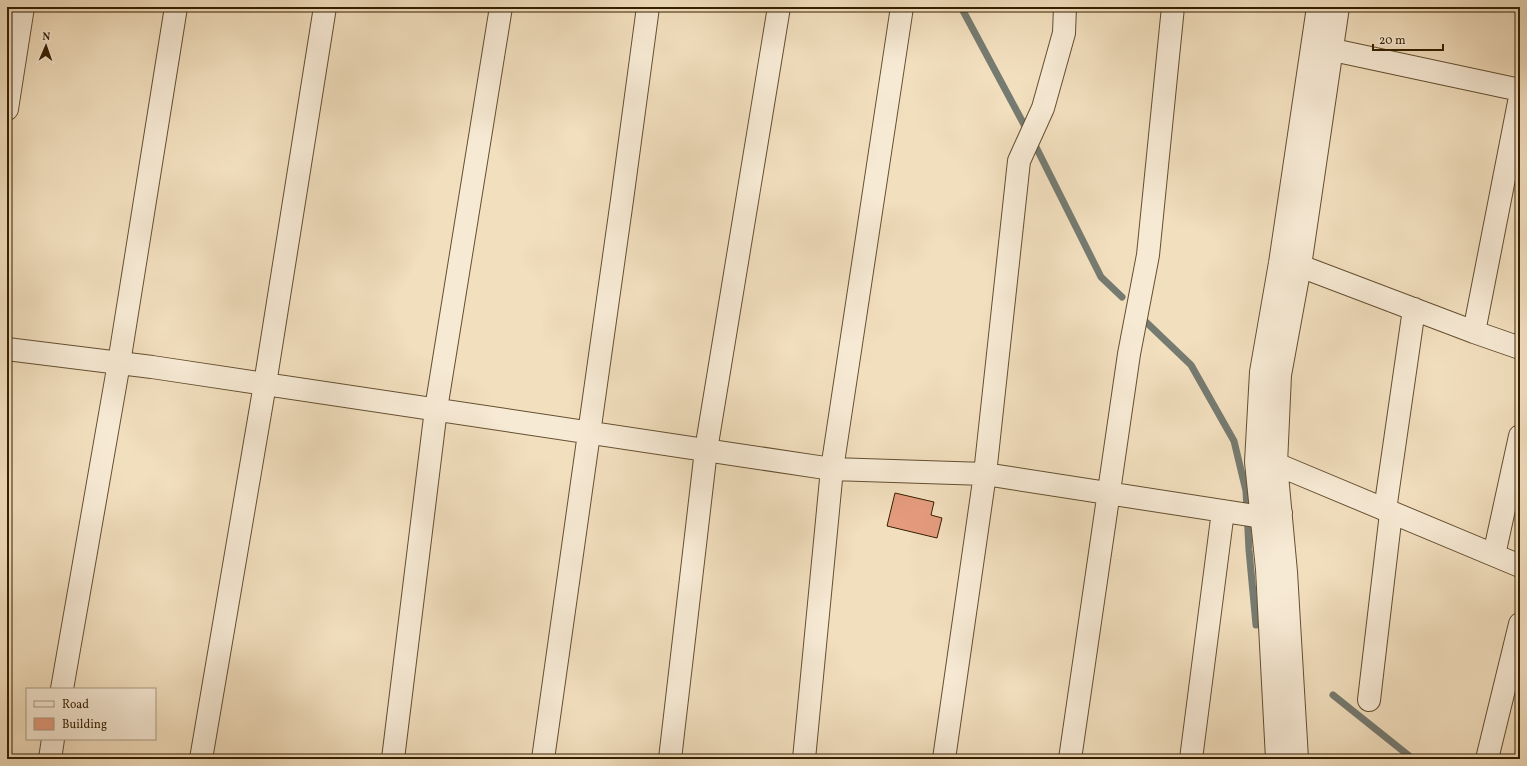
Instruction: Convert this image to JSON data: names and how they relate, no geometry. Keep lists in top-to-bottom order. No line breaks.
{"legend":["Road","Building"],"scale_bar":"20 m","north":"top"}
